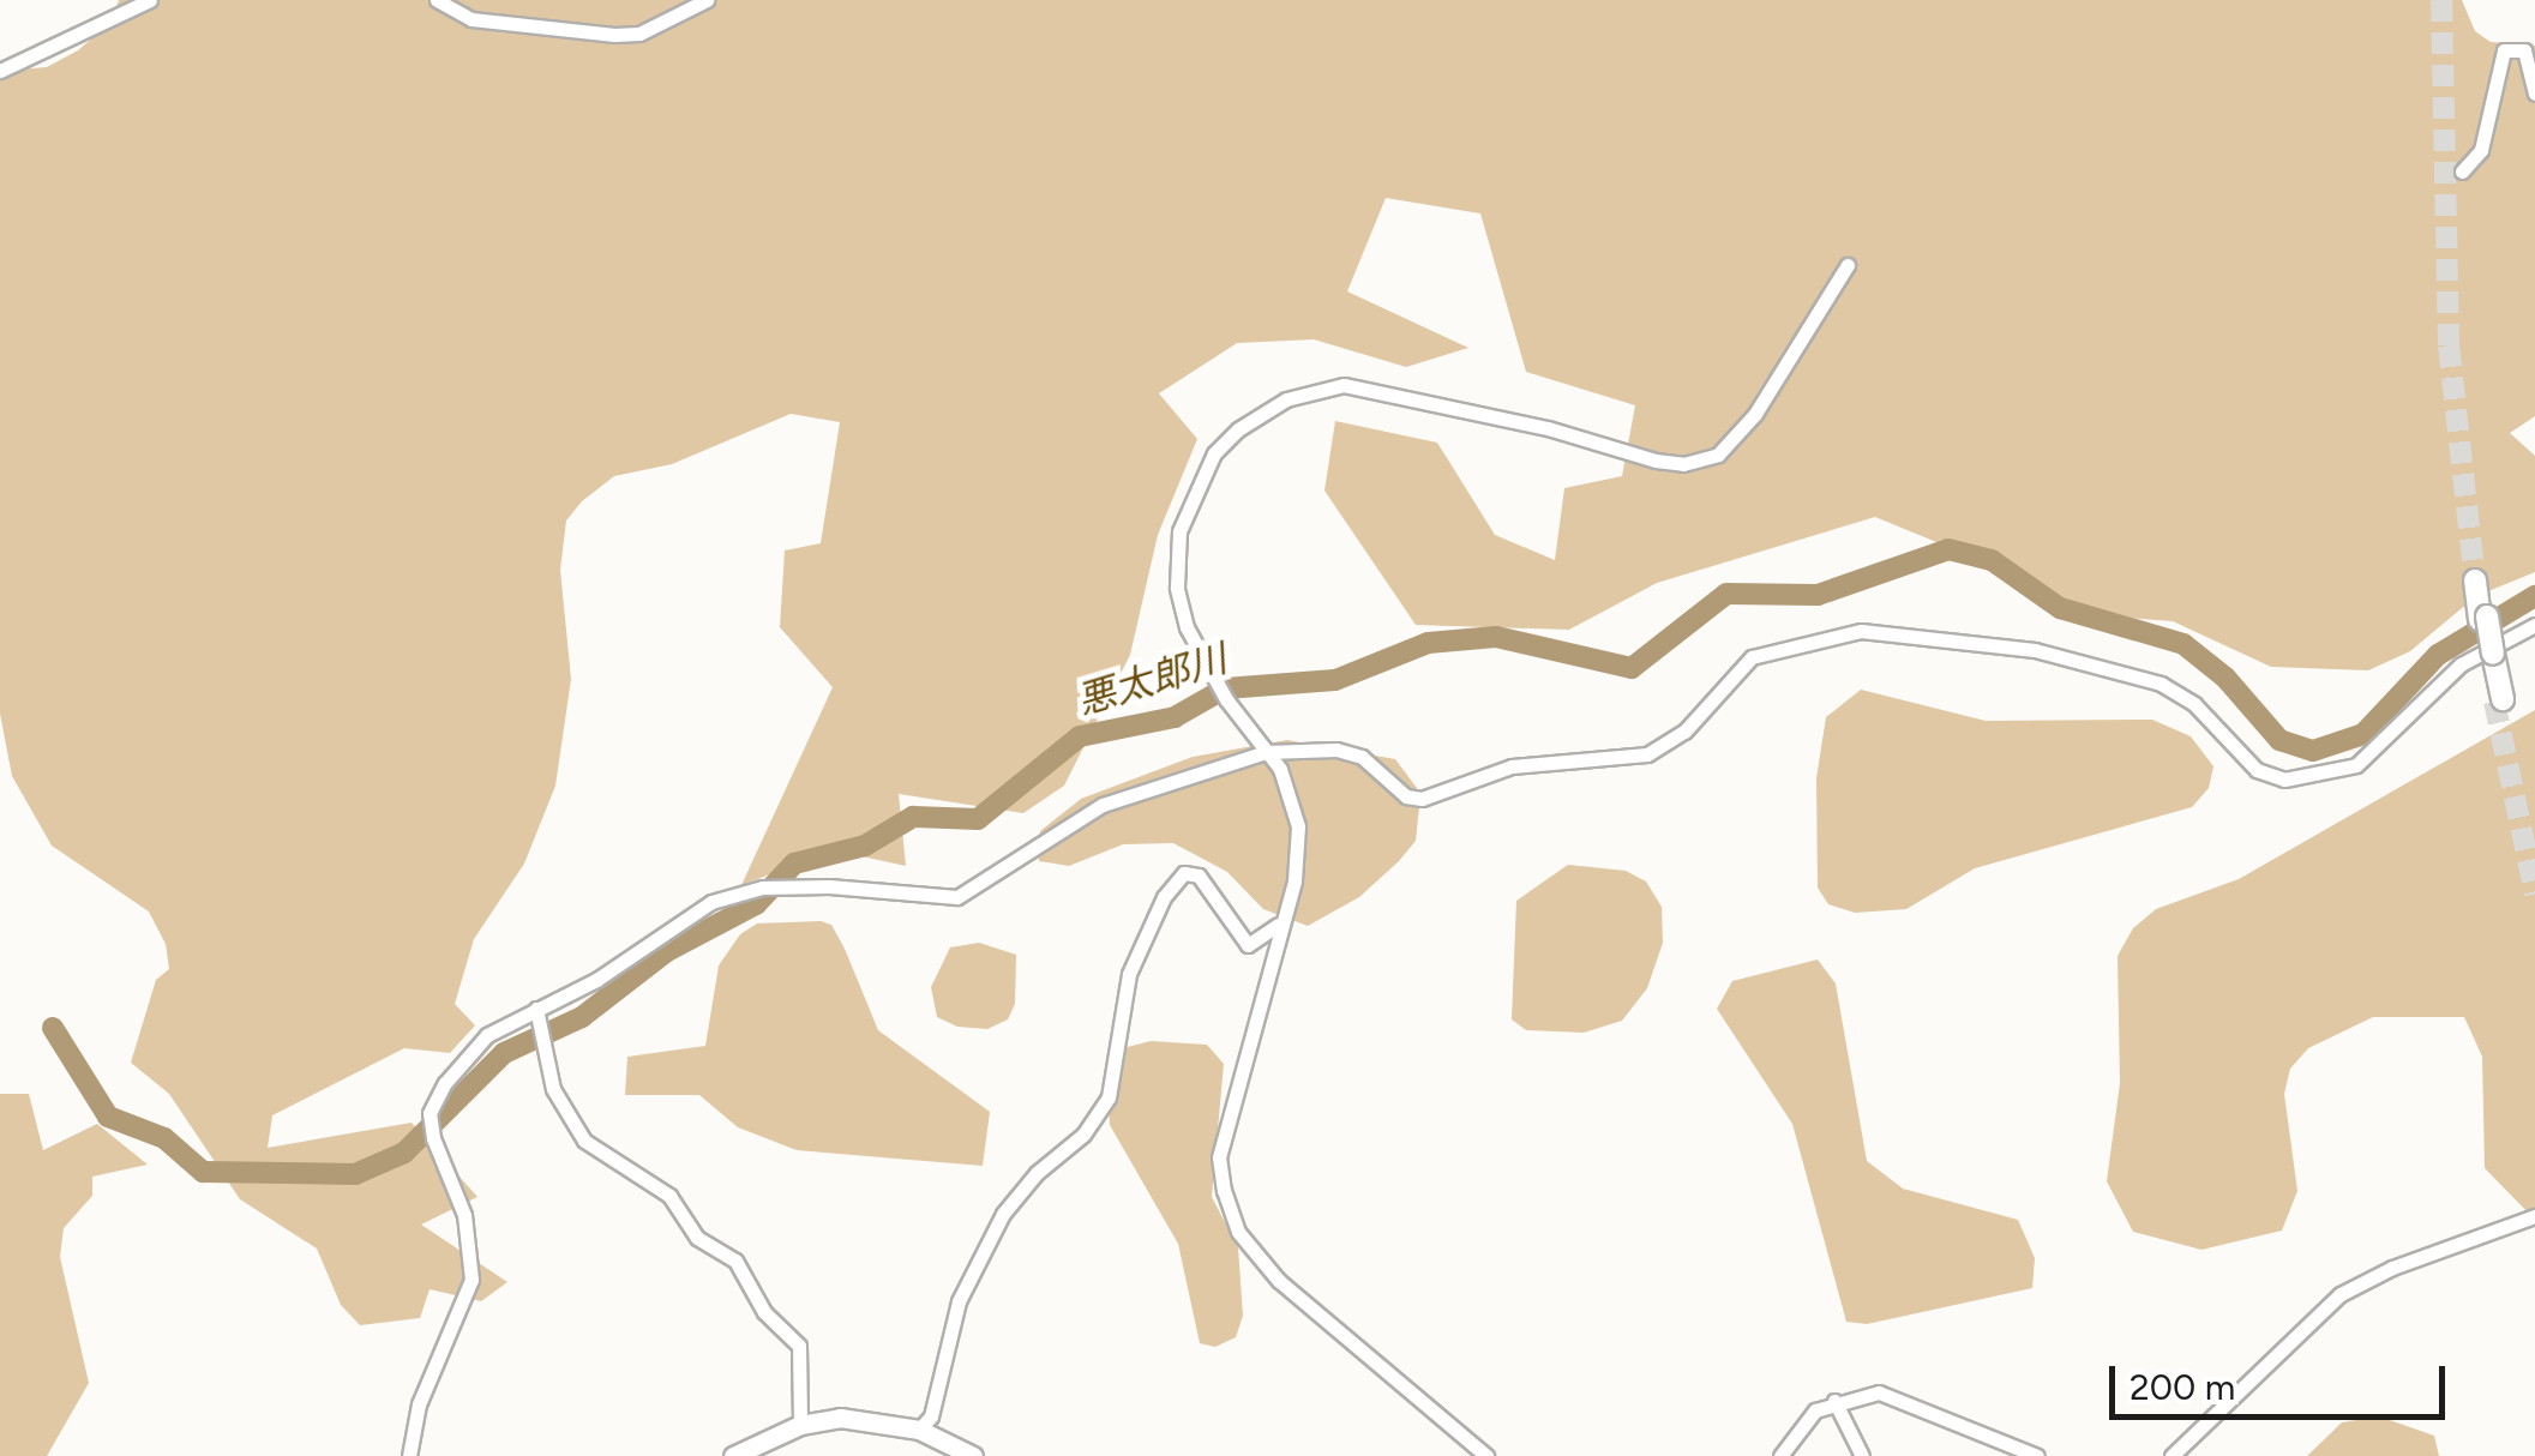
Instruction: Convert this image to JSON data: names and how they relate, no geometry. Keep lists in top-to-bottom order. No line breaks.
{"water":["悪太郎川"],"scale_bar":"200 m"}
